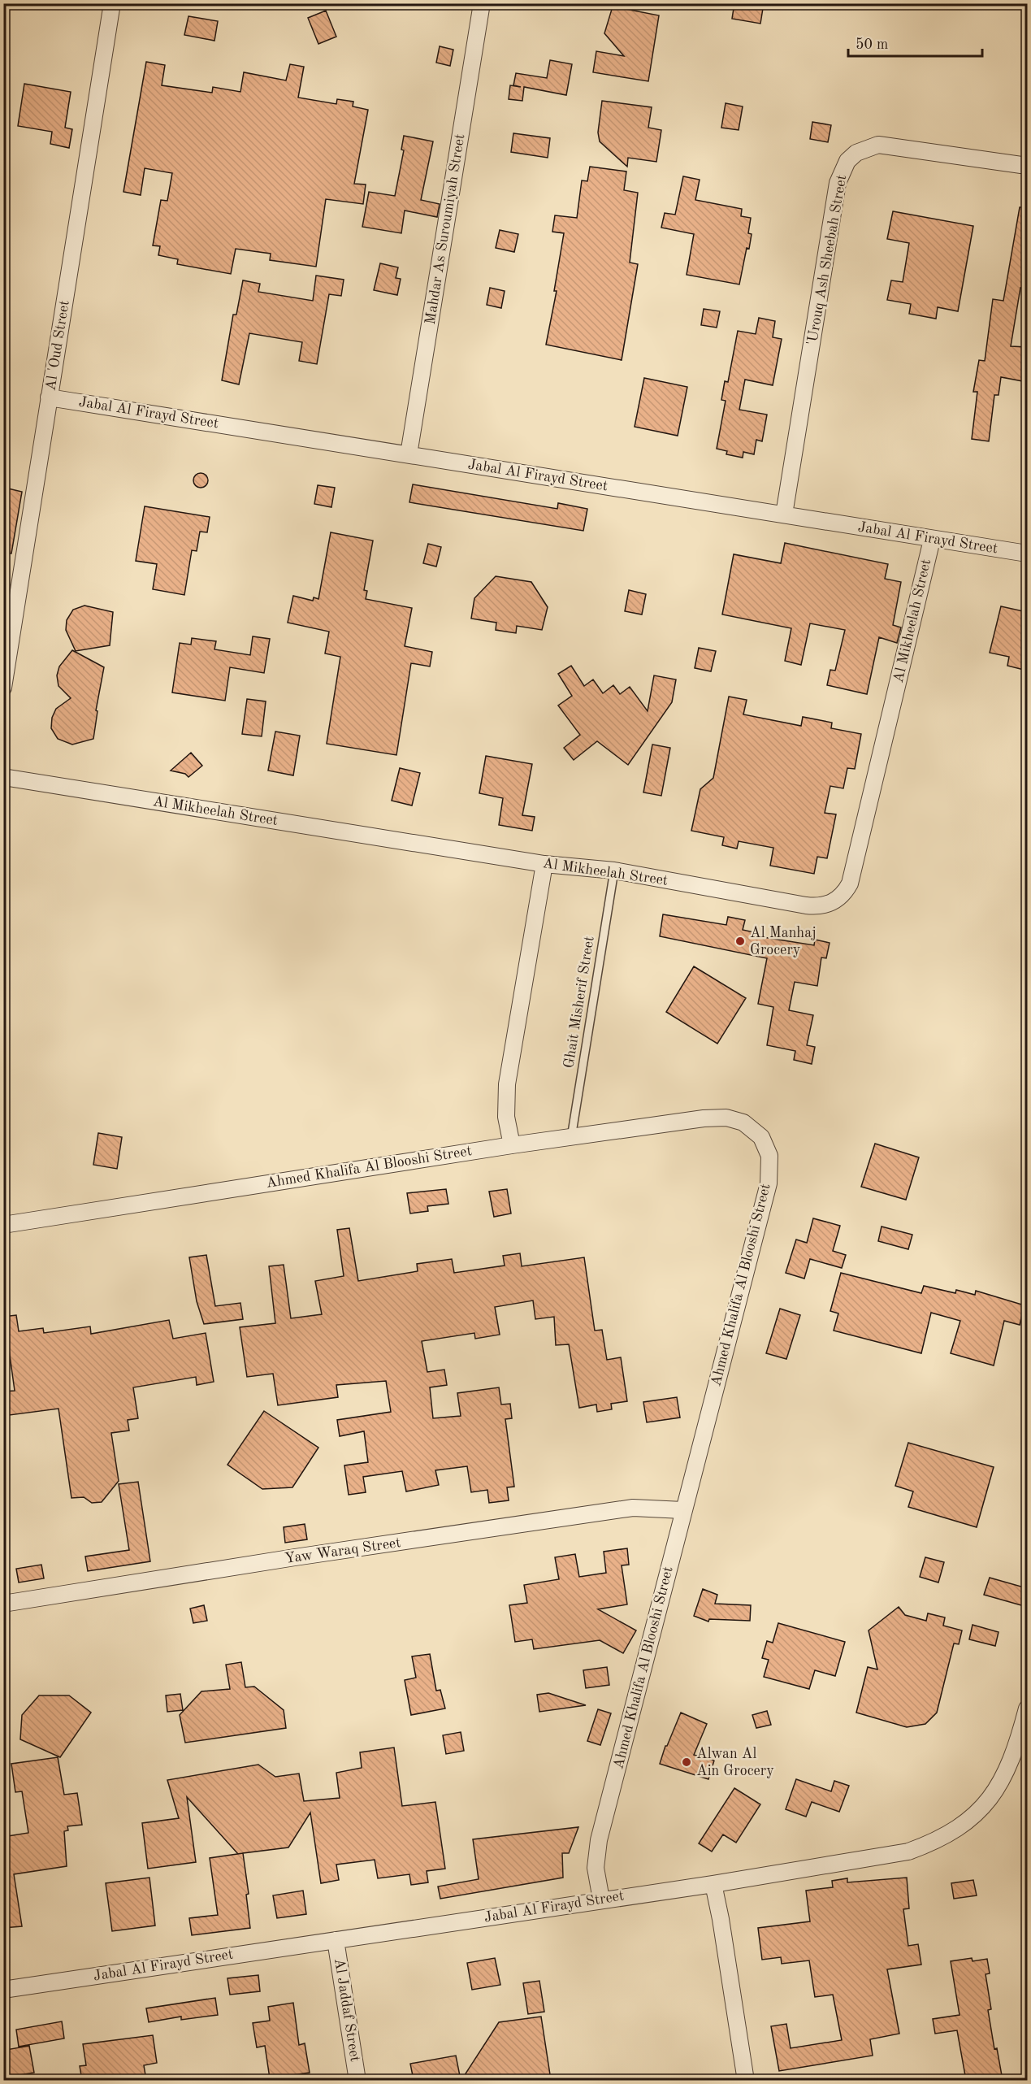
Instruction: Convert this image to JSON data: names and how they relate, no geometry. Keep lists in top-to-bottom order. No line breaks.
{"streets":{"street":["Mahdar As Suroumiyah Street","'Urouq Ash Sheebah Street","Al 'Oud Street","Jabal Al Firayd Street","Al Mikheelah Street","Ahmed Khalifa Al Blooshi Street","Yaw Waraq Street","Al Jaddaf Street"],"lane":["Ghait Misherif Street"]},"crossings":[["Mahdar As Suroumiyah Street","Jabal Al Firayd Street"],["'Urouq Ash Sheebah Street","Jabal Al Firayd Street"],["Al 'Oud Street","Jabal Al Firayd Street"],["Jabal Al Firayd Street","Al Mikheelah Street"],["Jabal Al Firayd Street","Ahmed Khalifa Al Blooshi Street"],["Jabal Al Firayd Street","Al Jaddaf Street"],["Al Mikheelah Street","Ghait Misherif Street"],["Ghait Misherif Street","Ahmed Khalifa Al Blooshi Street"],["Ahmed Khalifa Al Blooshi Street","Yaw Waraq Street"]],"places":["Al Manhaj Grocery","Alwan Al Ain Grocery"],"scale_bar":"50 m"}
